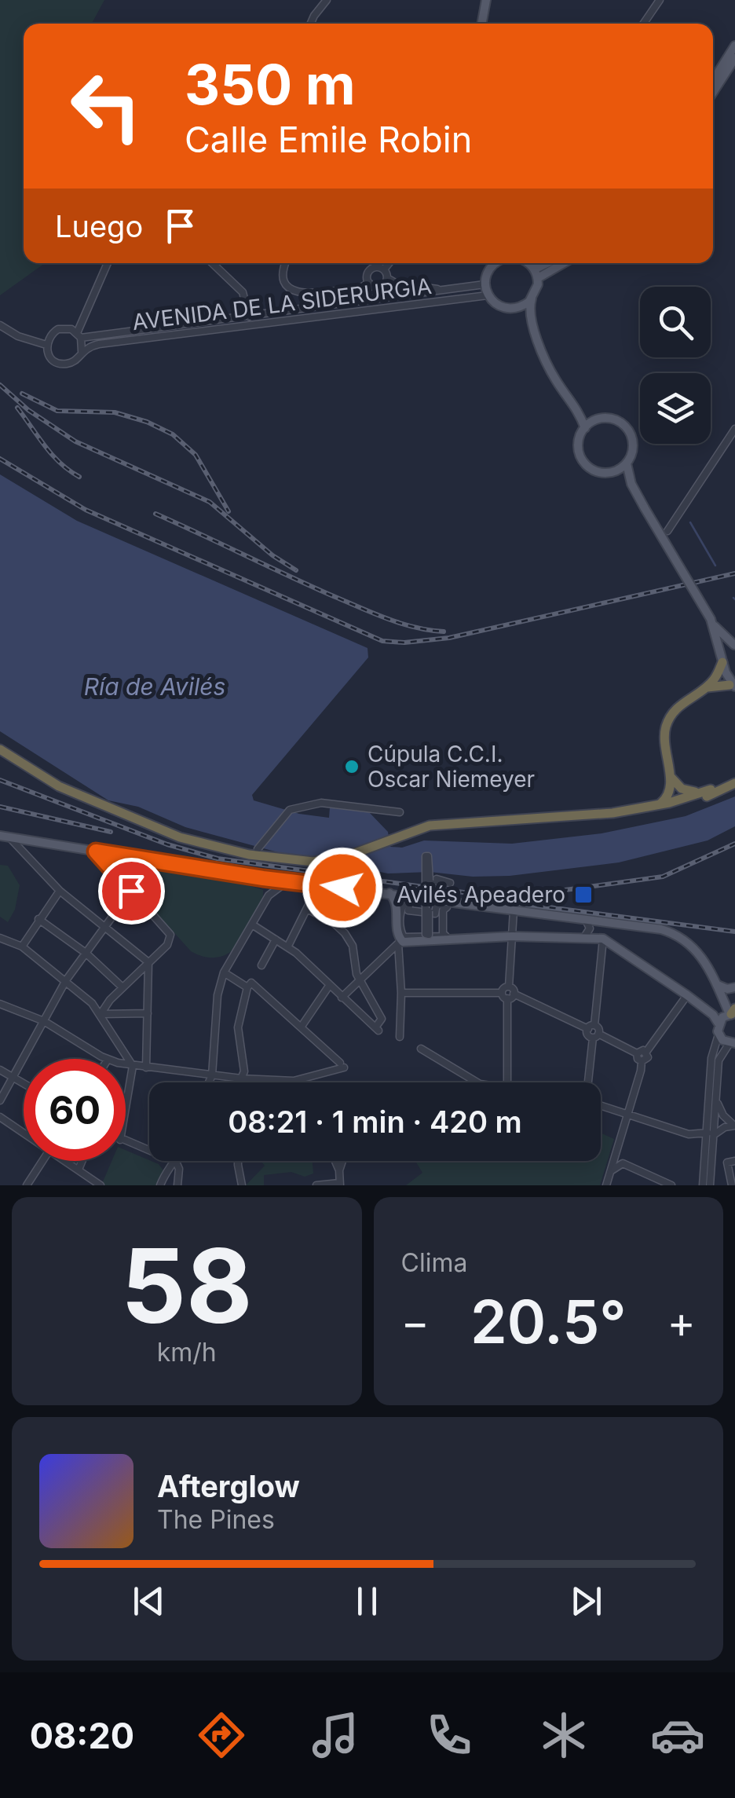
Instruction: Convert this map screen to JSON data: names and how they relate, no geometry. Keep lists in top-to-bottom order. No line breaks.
{"streets":{"street":["AVENIDA DE LA SIDERURGIA"]},"water":["Ría de Avilés"],"places":{"other":["Cúpula C.C.I. Oscar Niemeyer"],"transit":["Avilés Apeadero"]},"page":{"turn":["350 m","Calle Emile Robin"],"then":"Luego","limit":"60","trip":"08:21 · 1 min · 420 m","tile":[["58","km/h"],"Clima"],"heat":["−","20.5°","+"],"song":["Afterglow","The Pines"],"tabs":"08:20"}}
